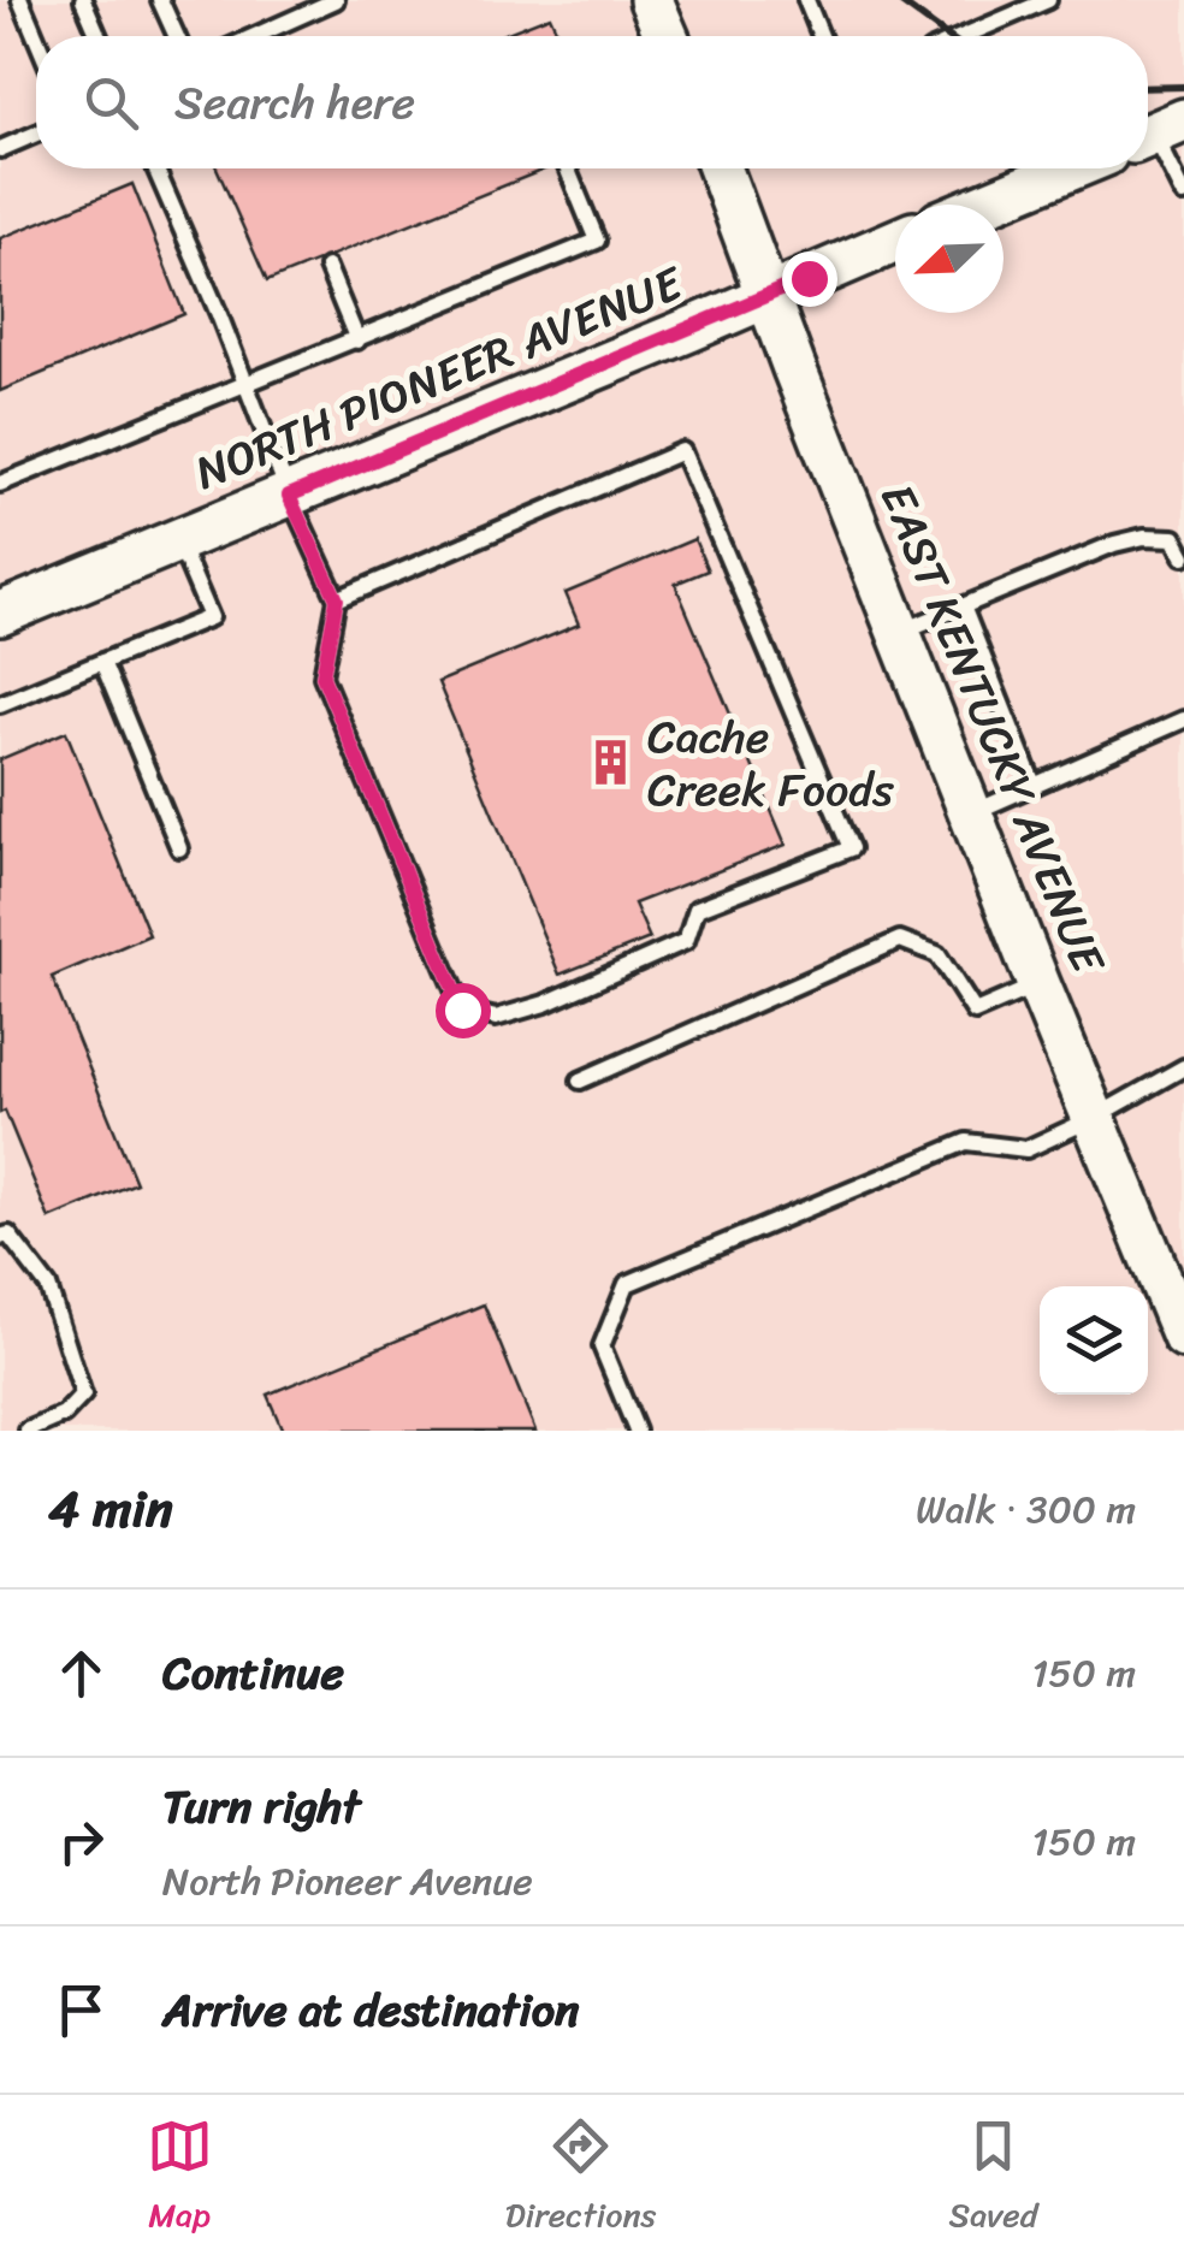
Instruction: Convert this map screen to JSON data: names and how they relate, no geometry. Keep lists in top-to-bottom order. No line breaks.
{"streets":{"street":["NORTH PIONEER AVENUE","EAST KENTUCKY AVENUE"]},"crossings":[["NORTH PIONEER AVENUE","EAST KENTUCKY AVENUE"]],"places":{"building":["Cache Creek Foods"]},"north":"bottom left","page":{"search":"Search here","heading":["4 min","Walk · 300 m"],"list":[["Continue","150 m"],["Turn right","North Pioneer Avenue","150 m"],"Arrive at destination"],"nav":["Map","Directions","Saved"]}}
